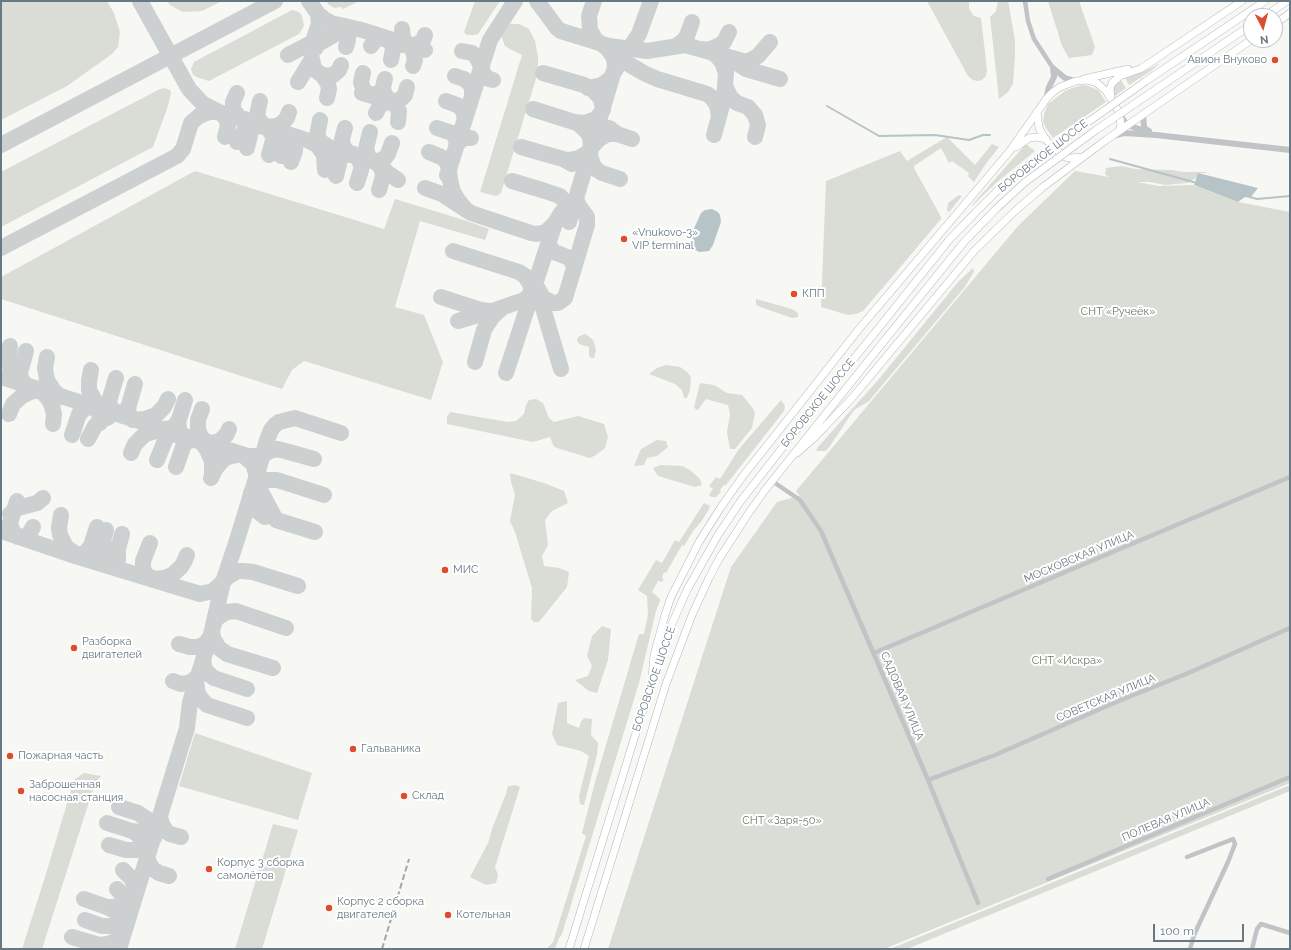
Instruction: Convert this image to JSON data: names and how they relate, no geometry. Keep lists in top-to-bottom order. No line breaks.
{"streets":{"main road":["БОРОВСКОЕ ШОССЕ"],"street":["МОСКОВСКАЯ УЛИЦА","САДОВАЯ УЛИЦА","СОВЕТСКАЯ УЛИЦА","ПОЛЕВАЯ УЛИЦА"]},"crossings":[["БОРОВСКОЕ ШОССЕ","САДОВАЯ УЛИЦА"],["МОСКОВСКАЯ УЛИЦА","САДОВАЯ УЛИЦА"],["САДОВАЯ УЛИЦА","СОВЕТСКАЯ УЛИЦА"]],"parks":["СНТ «Ручеёк»","СНТ «Искра»","СНТ «Заря-50»"],"places":["Авион Внуково","«Vnukovo-3» VIP terminal","КПП","МИС","Разборка двигателей","Гальваника","Пожарная часть","Заброшенная насосная станция","Склад","Корпус 3 сборка самолётов","Корпус 2 сборка двигателей","Котельная"],"scale_bar":"100 m","north":"bottom"}
